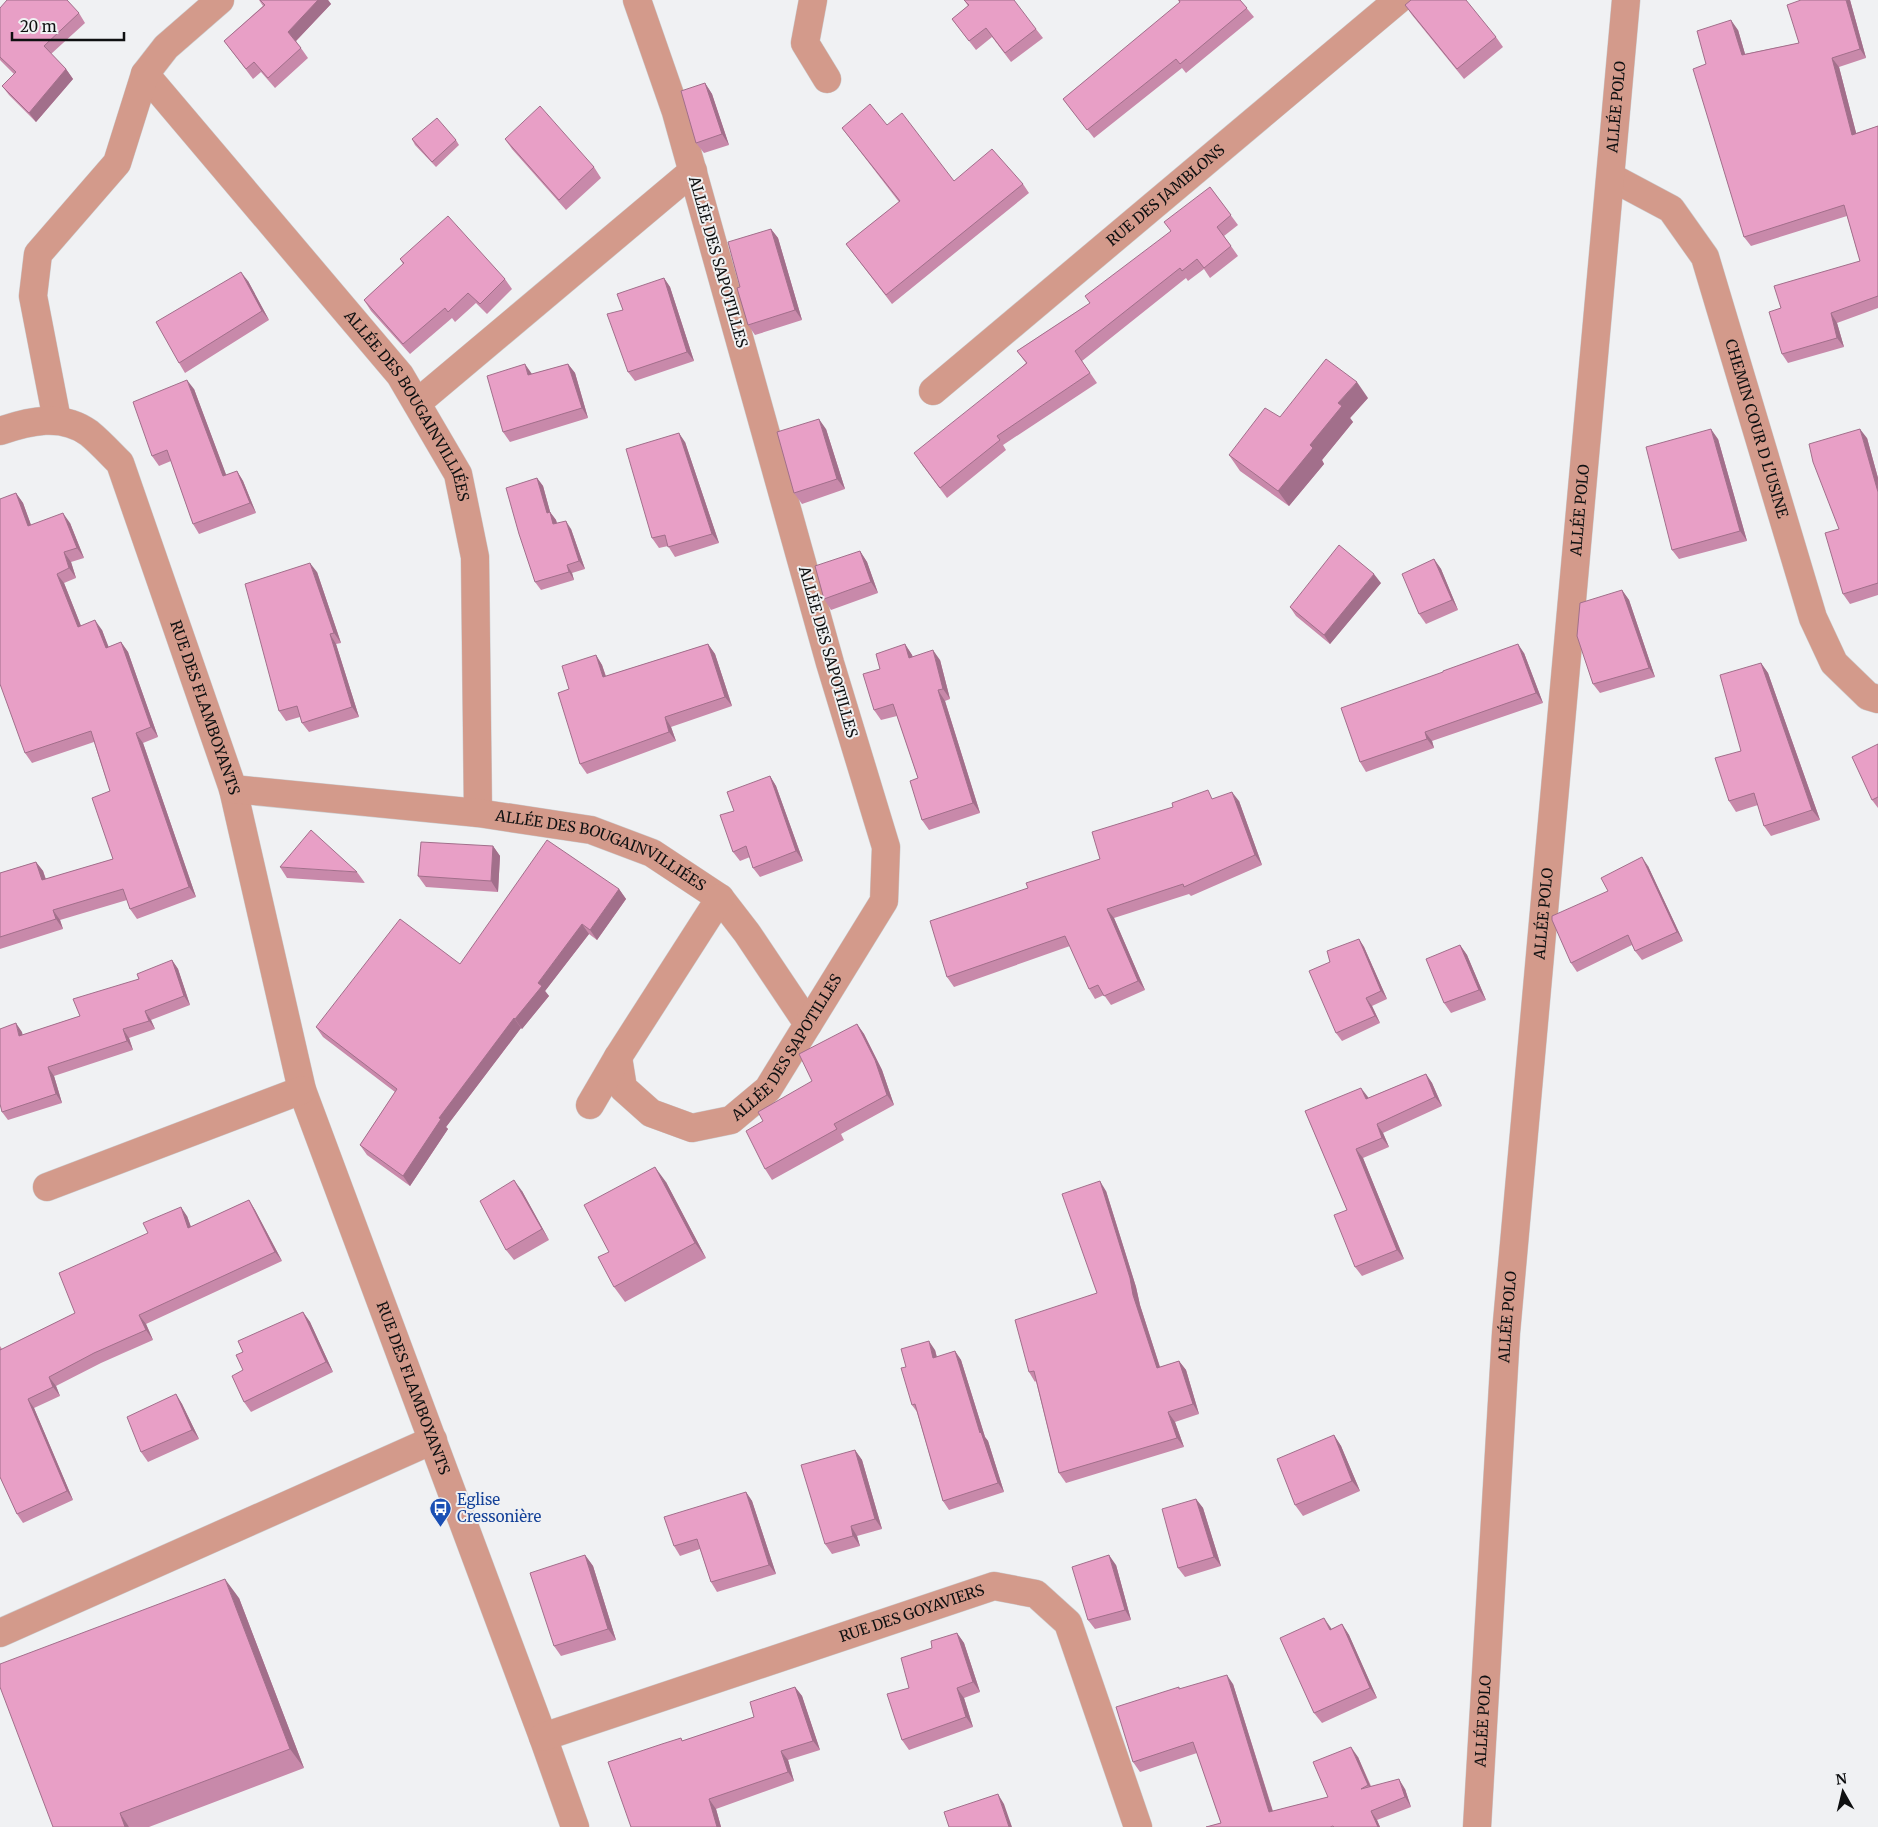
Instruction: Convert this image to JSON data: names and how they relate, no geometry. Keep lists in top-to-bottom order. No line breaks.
{"streets":{"street":["ALLÉE POLO","RUE DES JAMBLONS","ALLÉE DES SAPOTILLES","ALLÉE DES BOUGAINVILLIÉES","CHEMIN COUR D L'USINE","RUE DES FLAMBOYANTS","RUE DES GOYAVIERS"]},"crossings":[["ALLÉE POLO","CHEMIN COUR D L'USINE"],["ALLÉE DES SAPOTILLES","ALLÉE DES BOUGAINVILLIÉES"],["ALLÉE DES BOUGAINVILLIÉES","RUE DES FLAMBOYANTS"],["RUE DES FLAMBOYANTS","RUE DES GOYAVIERS"]],"places":{"bus stop":["Eglise Cressonière"]},"scale_bar":"20 m","north":"top"}
